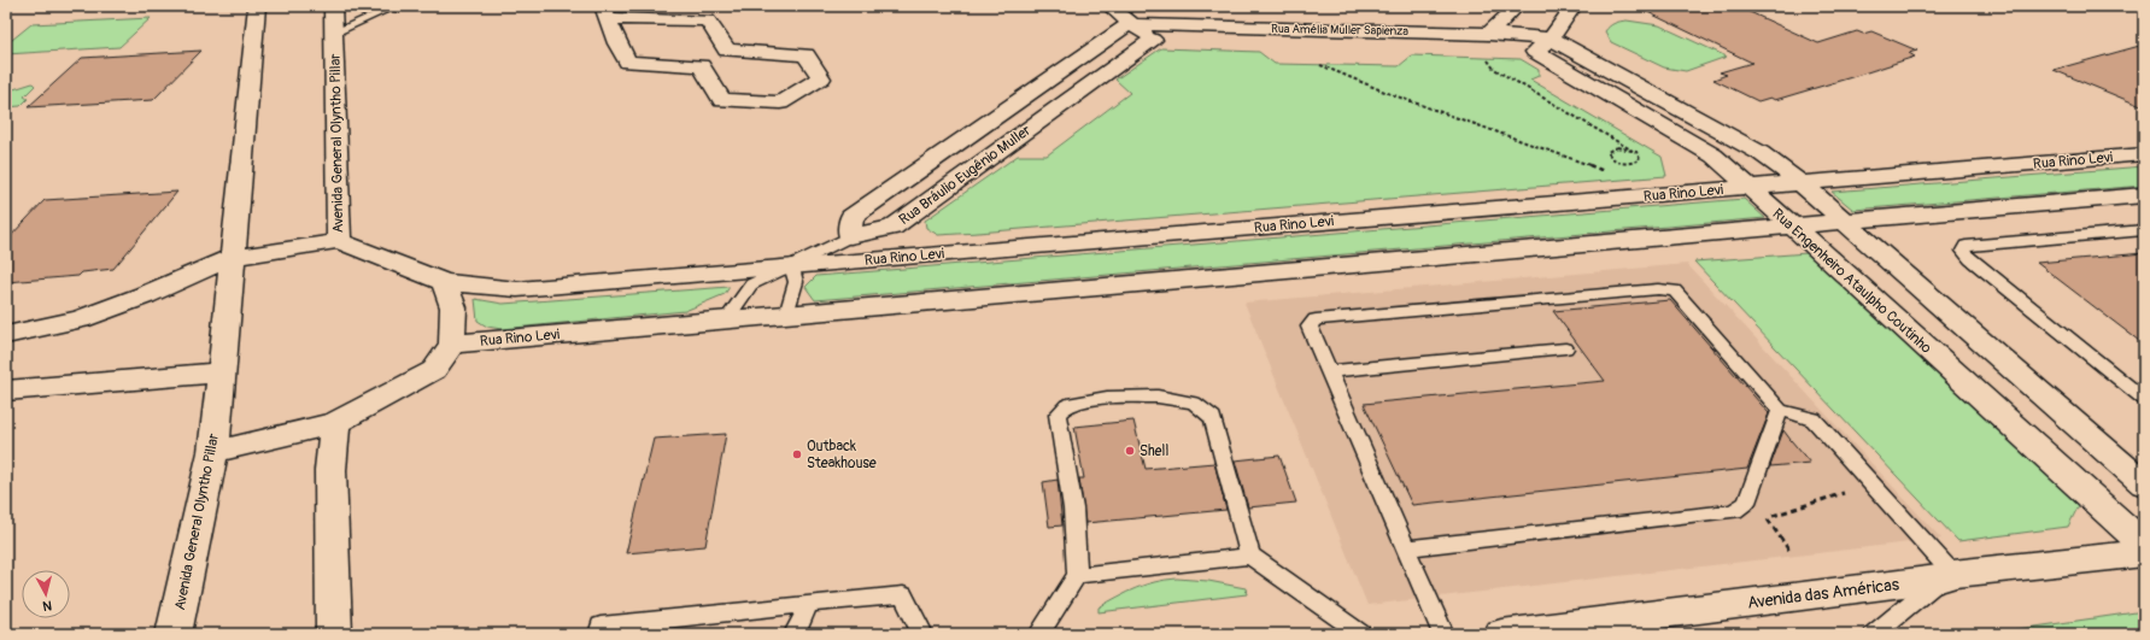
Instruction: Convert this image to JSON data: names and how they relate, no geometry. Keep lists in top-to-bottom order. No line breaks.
{"streets":{"street":["Rua Amélia Muller Sapienza","Avenida General Olyntho Pillar","Rua Rino Levi","Rua Bráulio Eugênio Muller","Rua Engenheiro Ataulpho Coutinho","Avenida das Américas"]},"crossings":[["Rua Amélia Muller Sapienza","Rua Bráulio Eugênio Muller"],["Rua Amélia Muller Sapienza","Rua Engenheiro Ataulpho Coutinho"],["Avenida General Olyntho Pillar","Rua Rino Levi"],["Rua Rino Levi","Rua Engenheiro Ataulpho Coutinho"]],"places":["Shell","Outback Steakhouse"],"north":"bottom"}
